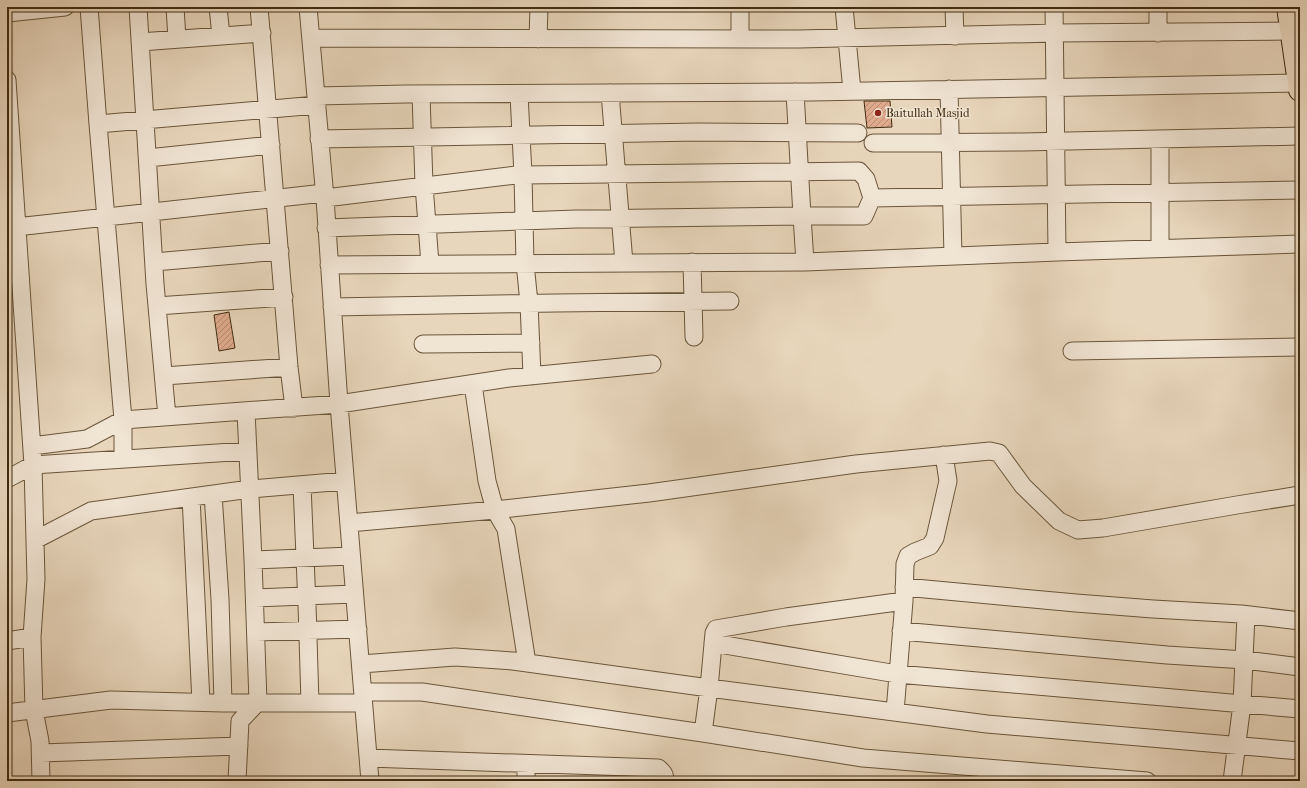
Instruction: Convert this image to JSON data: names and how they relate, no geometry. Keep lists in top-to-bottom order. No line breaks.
{"places":["Baitullah Masjid"]}
